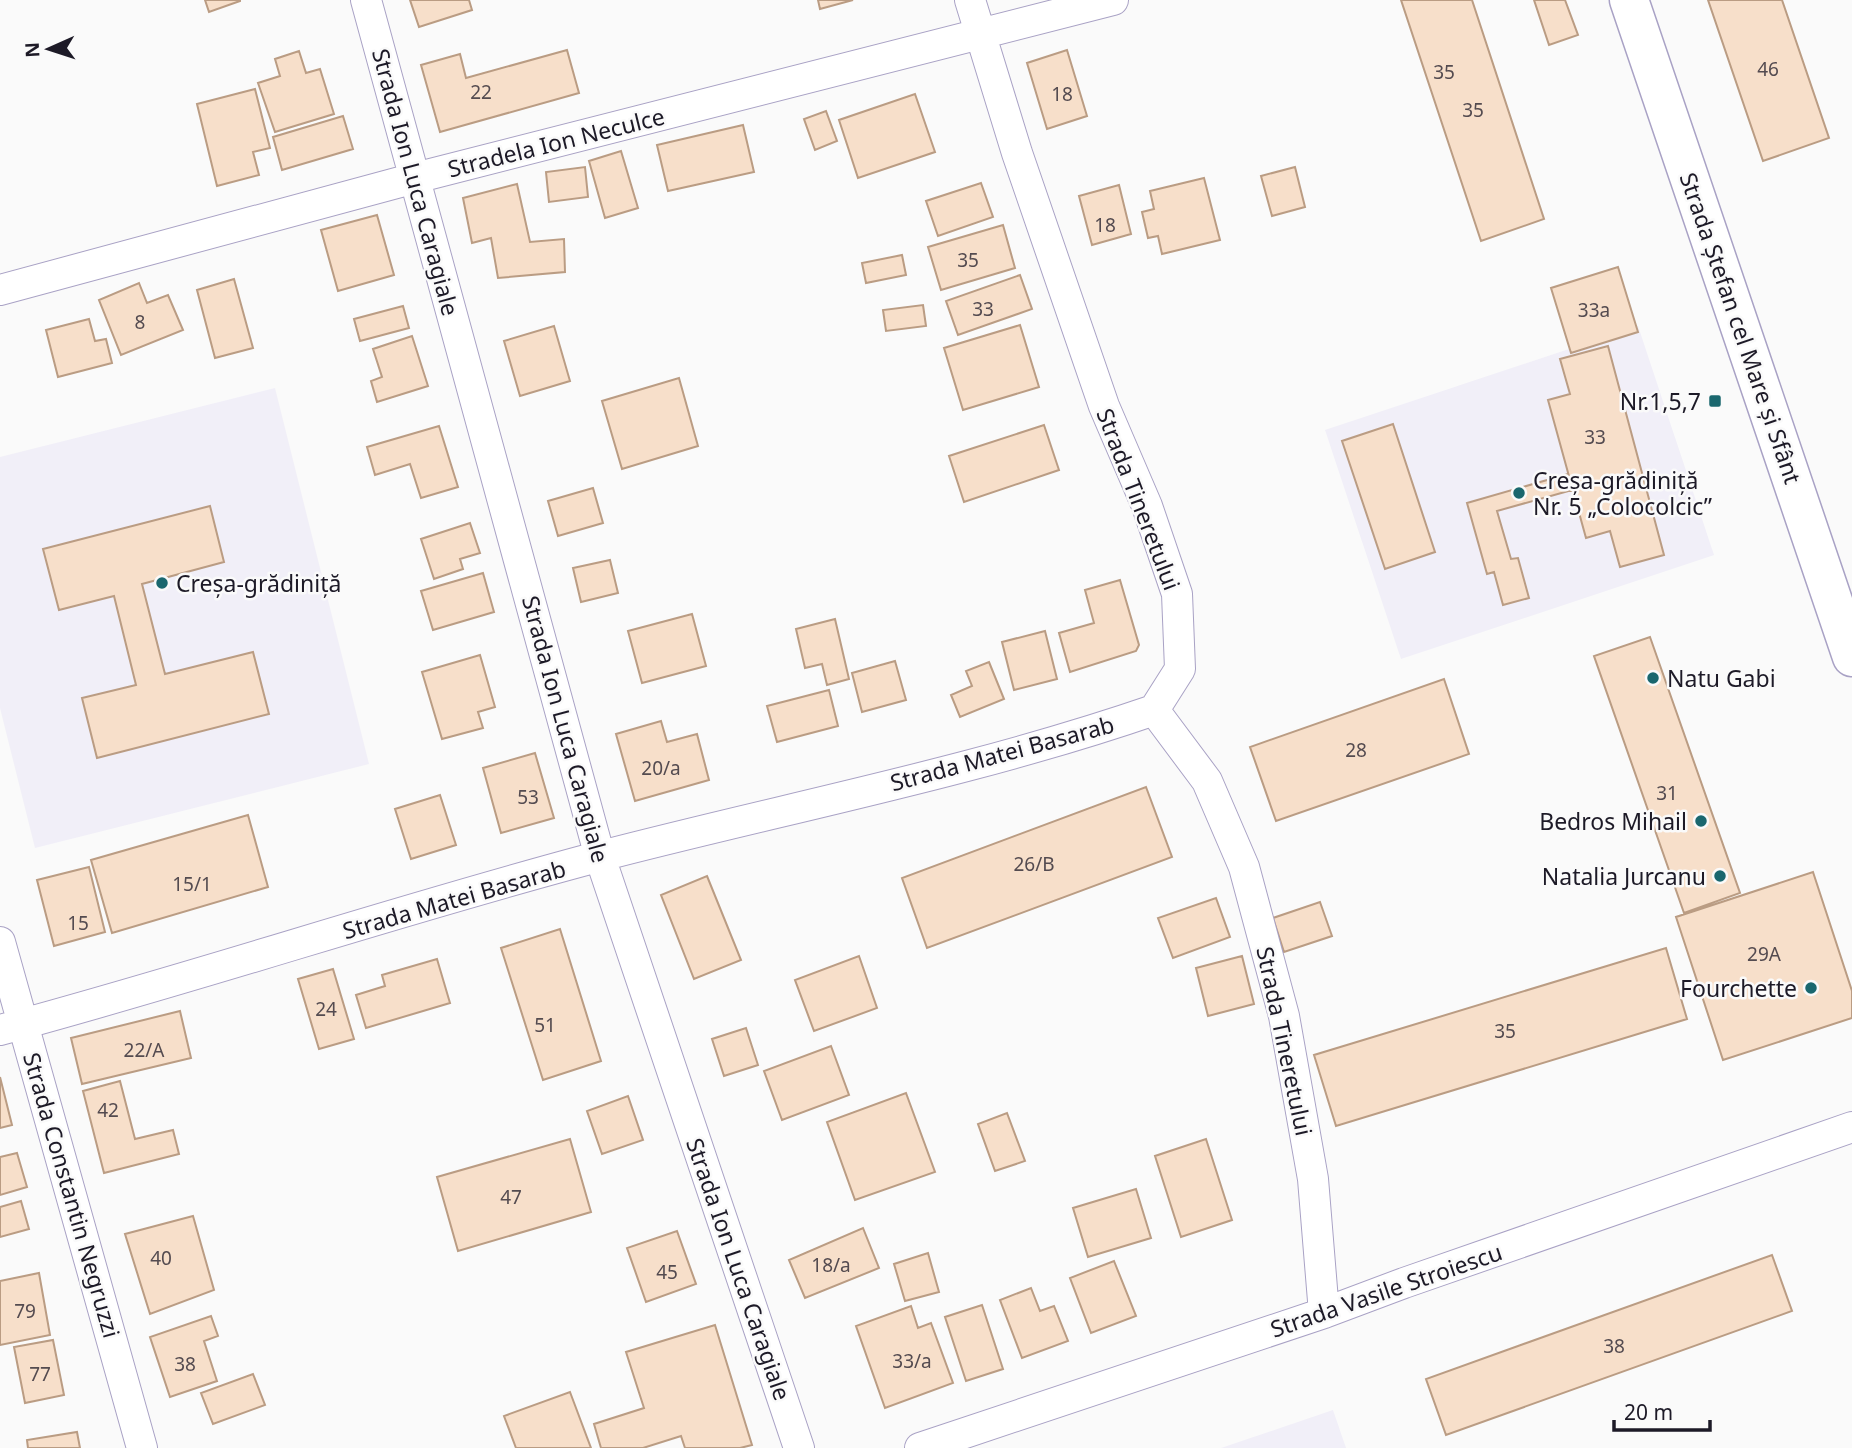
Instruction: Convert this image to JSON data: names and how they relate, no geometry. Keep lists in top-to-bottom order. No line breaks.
{"streets":{"main road":["Strada Ștefan cel Mare și Sfânt"],"street":["Stradela Ion Neculce","Strada Ion Luca Caragiale","Strada Tineretului","Strada Matei Basarab","Strada Constantin Negruzzi","Strada Vasile Stroiescu"]},"crossings":[["Stradela Ion Neculce","Strada Ion Luca Caragiale"],["Stradela Ion Neculce","Strada Tineretului"],["Strada Ion Luca Caragiale","Strada Matei Basarab"],["Strada Tineretului","Strada Matei Basarab"],["Strada Tineretului","Strada Vasile Stroiescu"],["Strada Matei Basarab","Strada Constantin Negruzzi"]],"places":{"transit":["Nr.1,5,7"],"other":["Creșa-grădiniță Nr. 5 „Colocolcic”","Creșa-grădiniță","Natu Gabi","Bedros Mihail","Natalia Jurcanu","Fourchette"]},"house_numbers":["46","35","22","18","35","18","35","33","33a","8","33","28","20/a","31","53","26/B","15/1","15","29A","24","51","35","22/A","42","47","40","18/a","45","79","38","33/a","38","77"],"scale_bar":"20 m","north":"left"}
